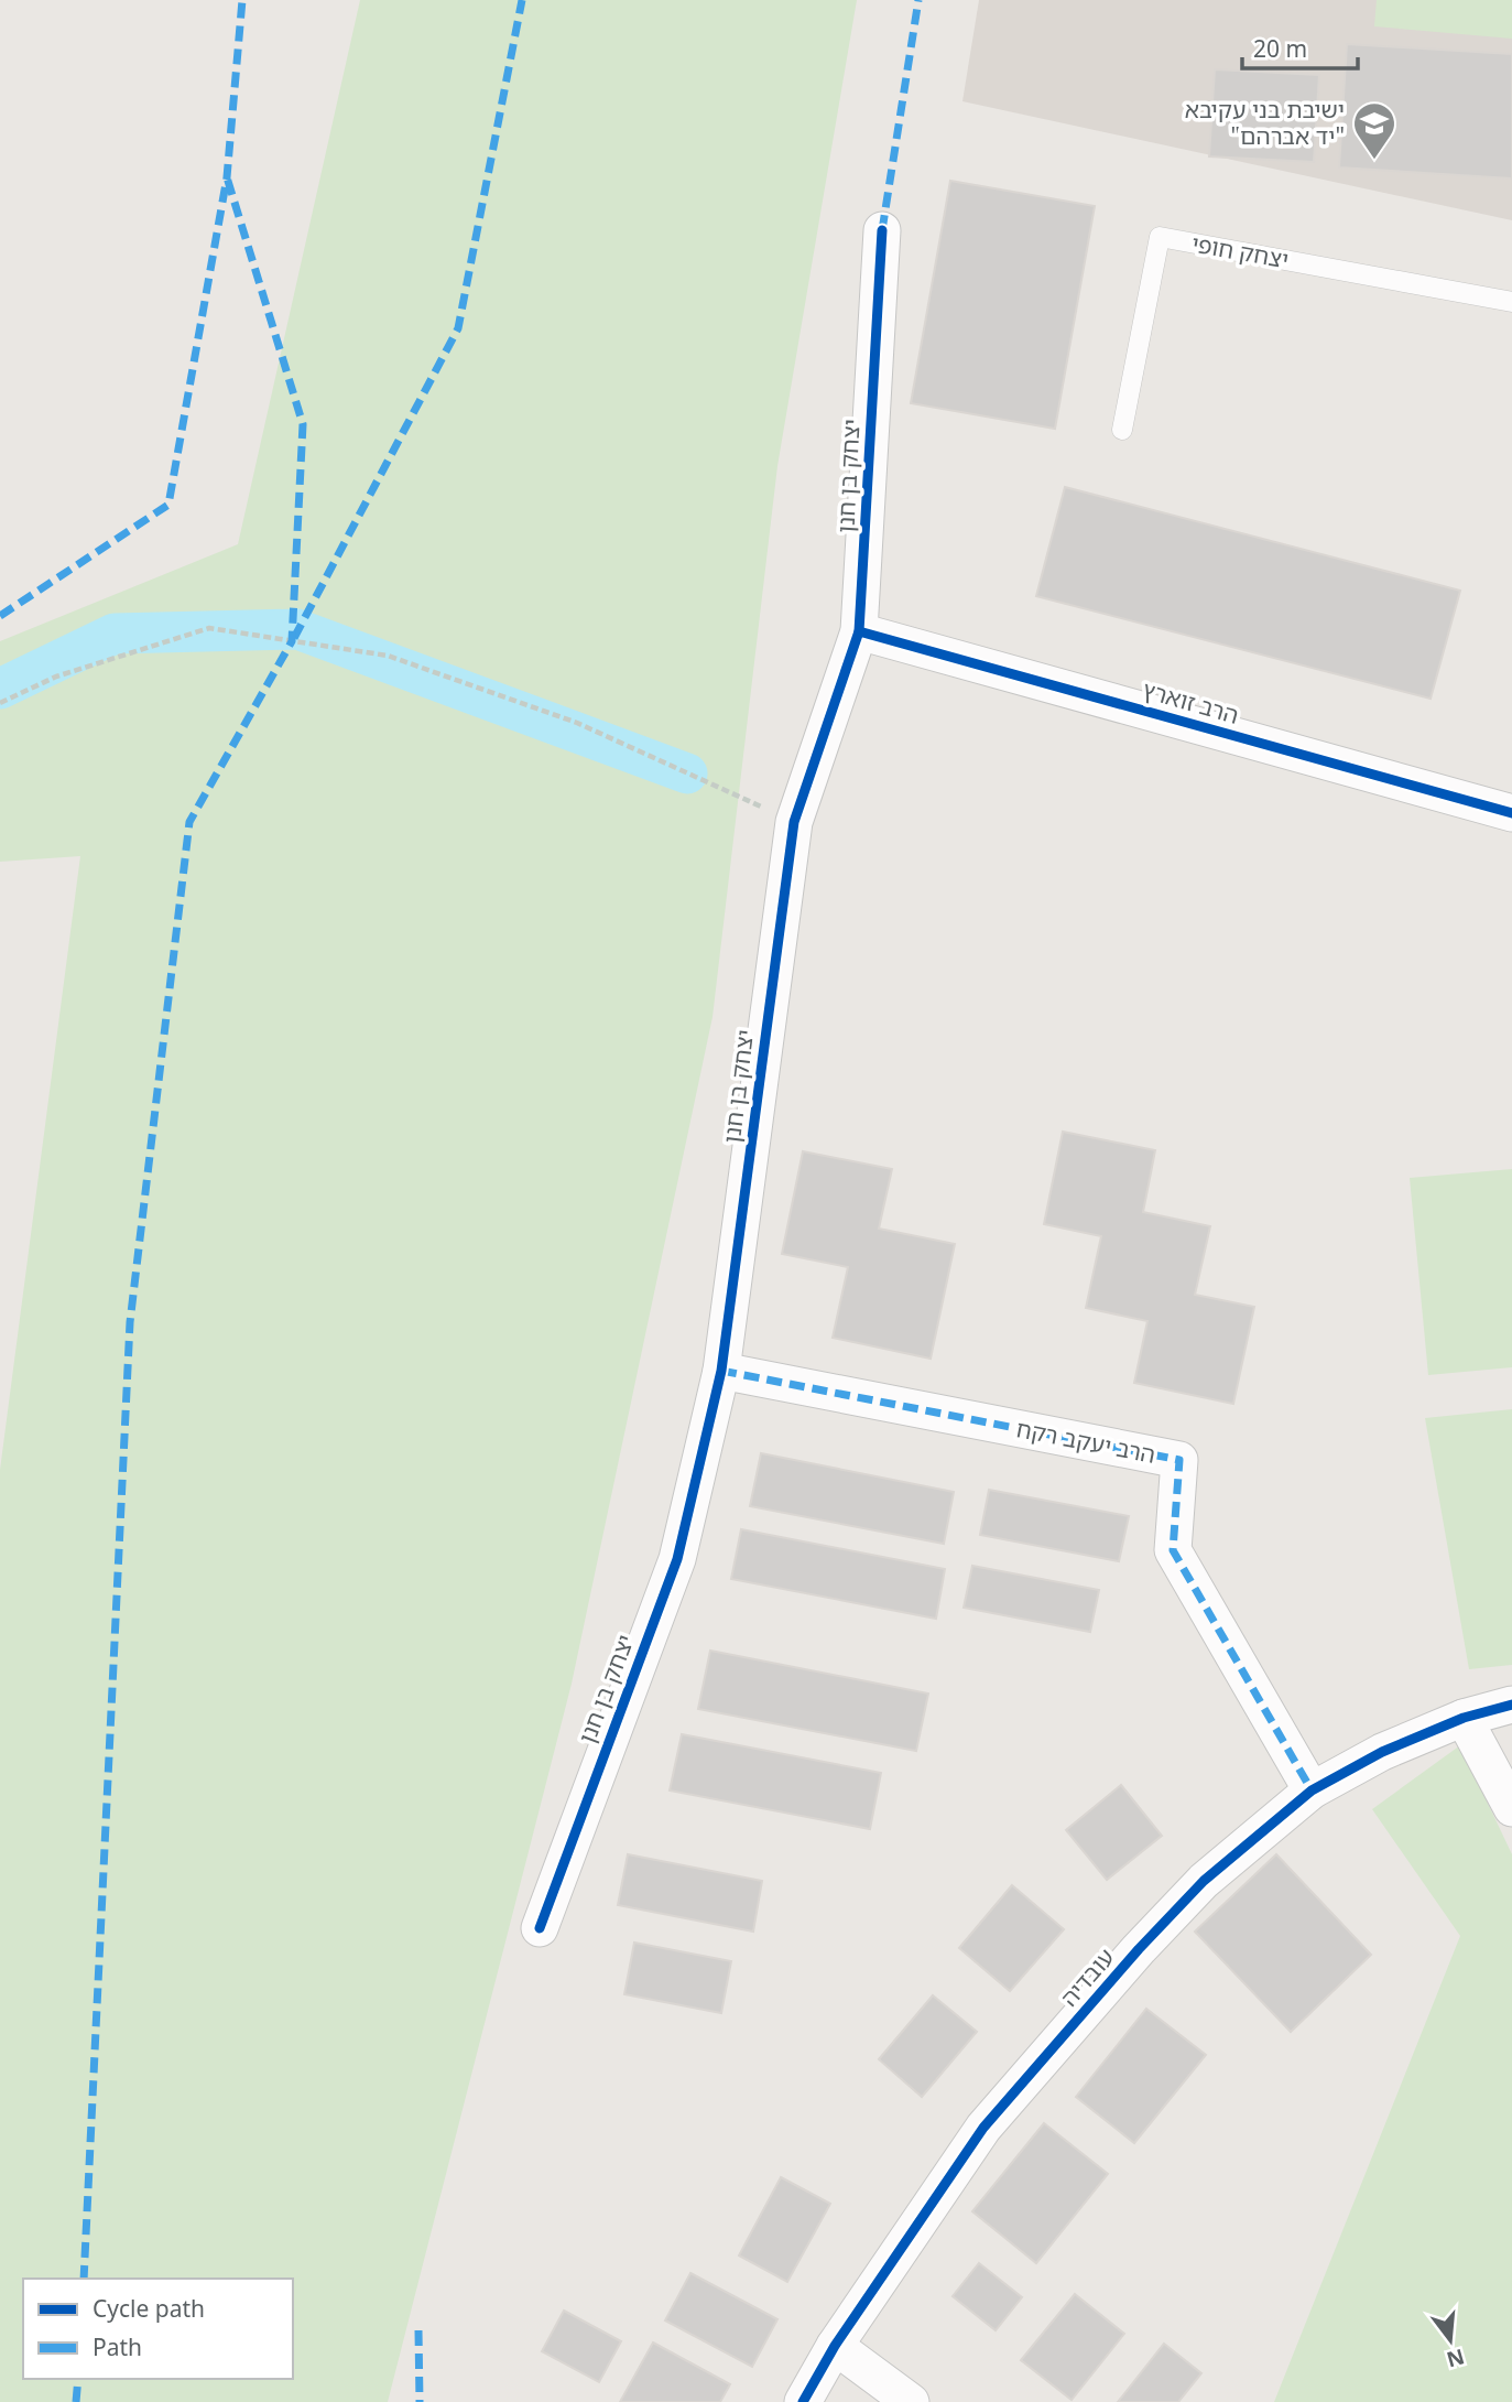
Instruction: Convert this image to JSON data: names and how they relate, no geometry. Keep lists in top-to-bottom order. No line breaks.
{"streets":{"street":["יצחק בן חנן","הרב זוארץ","הרב יעקב רקח","עובדיה"],"lane":["יצחק חופי"]},"crossings":[["יצחק בן חנן","הרב זוארץ"],["יצחק בן חנן","הרב יעקב רקח"],["הרב יעקב רקח","עובדיה"]],"places":{"school or university":["ישיבת בני עקיבא \"יד אברהם\""]},"legend":["Cycle path","Path"],"scale_bar":"20 m","north":"bottom"}
